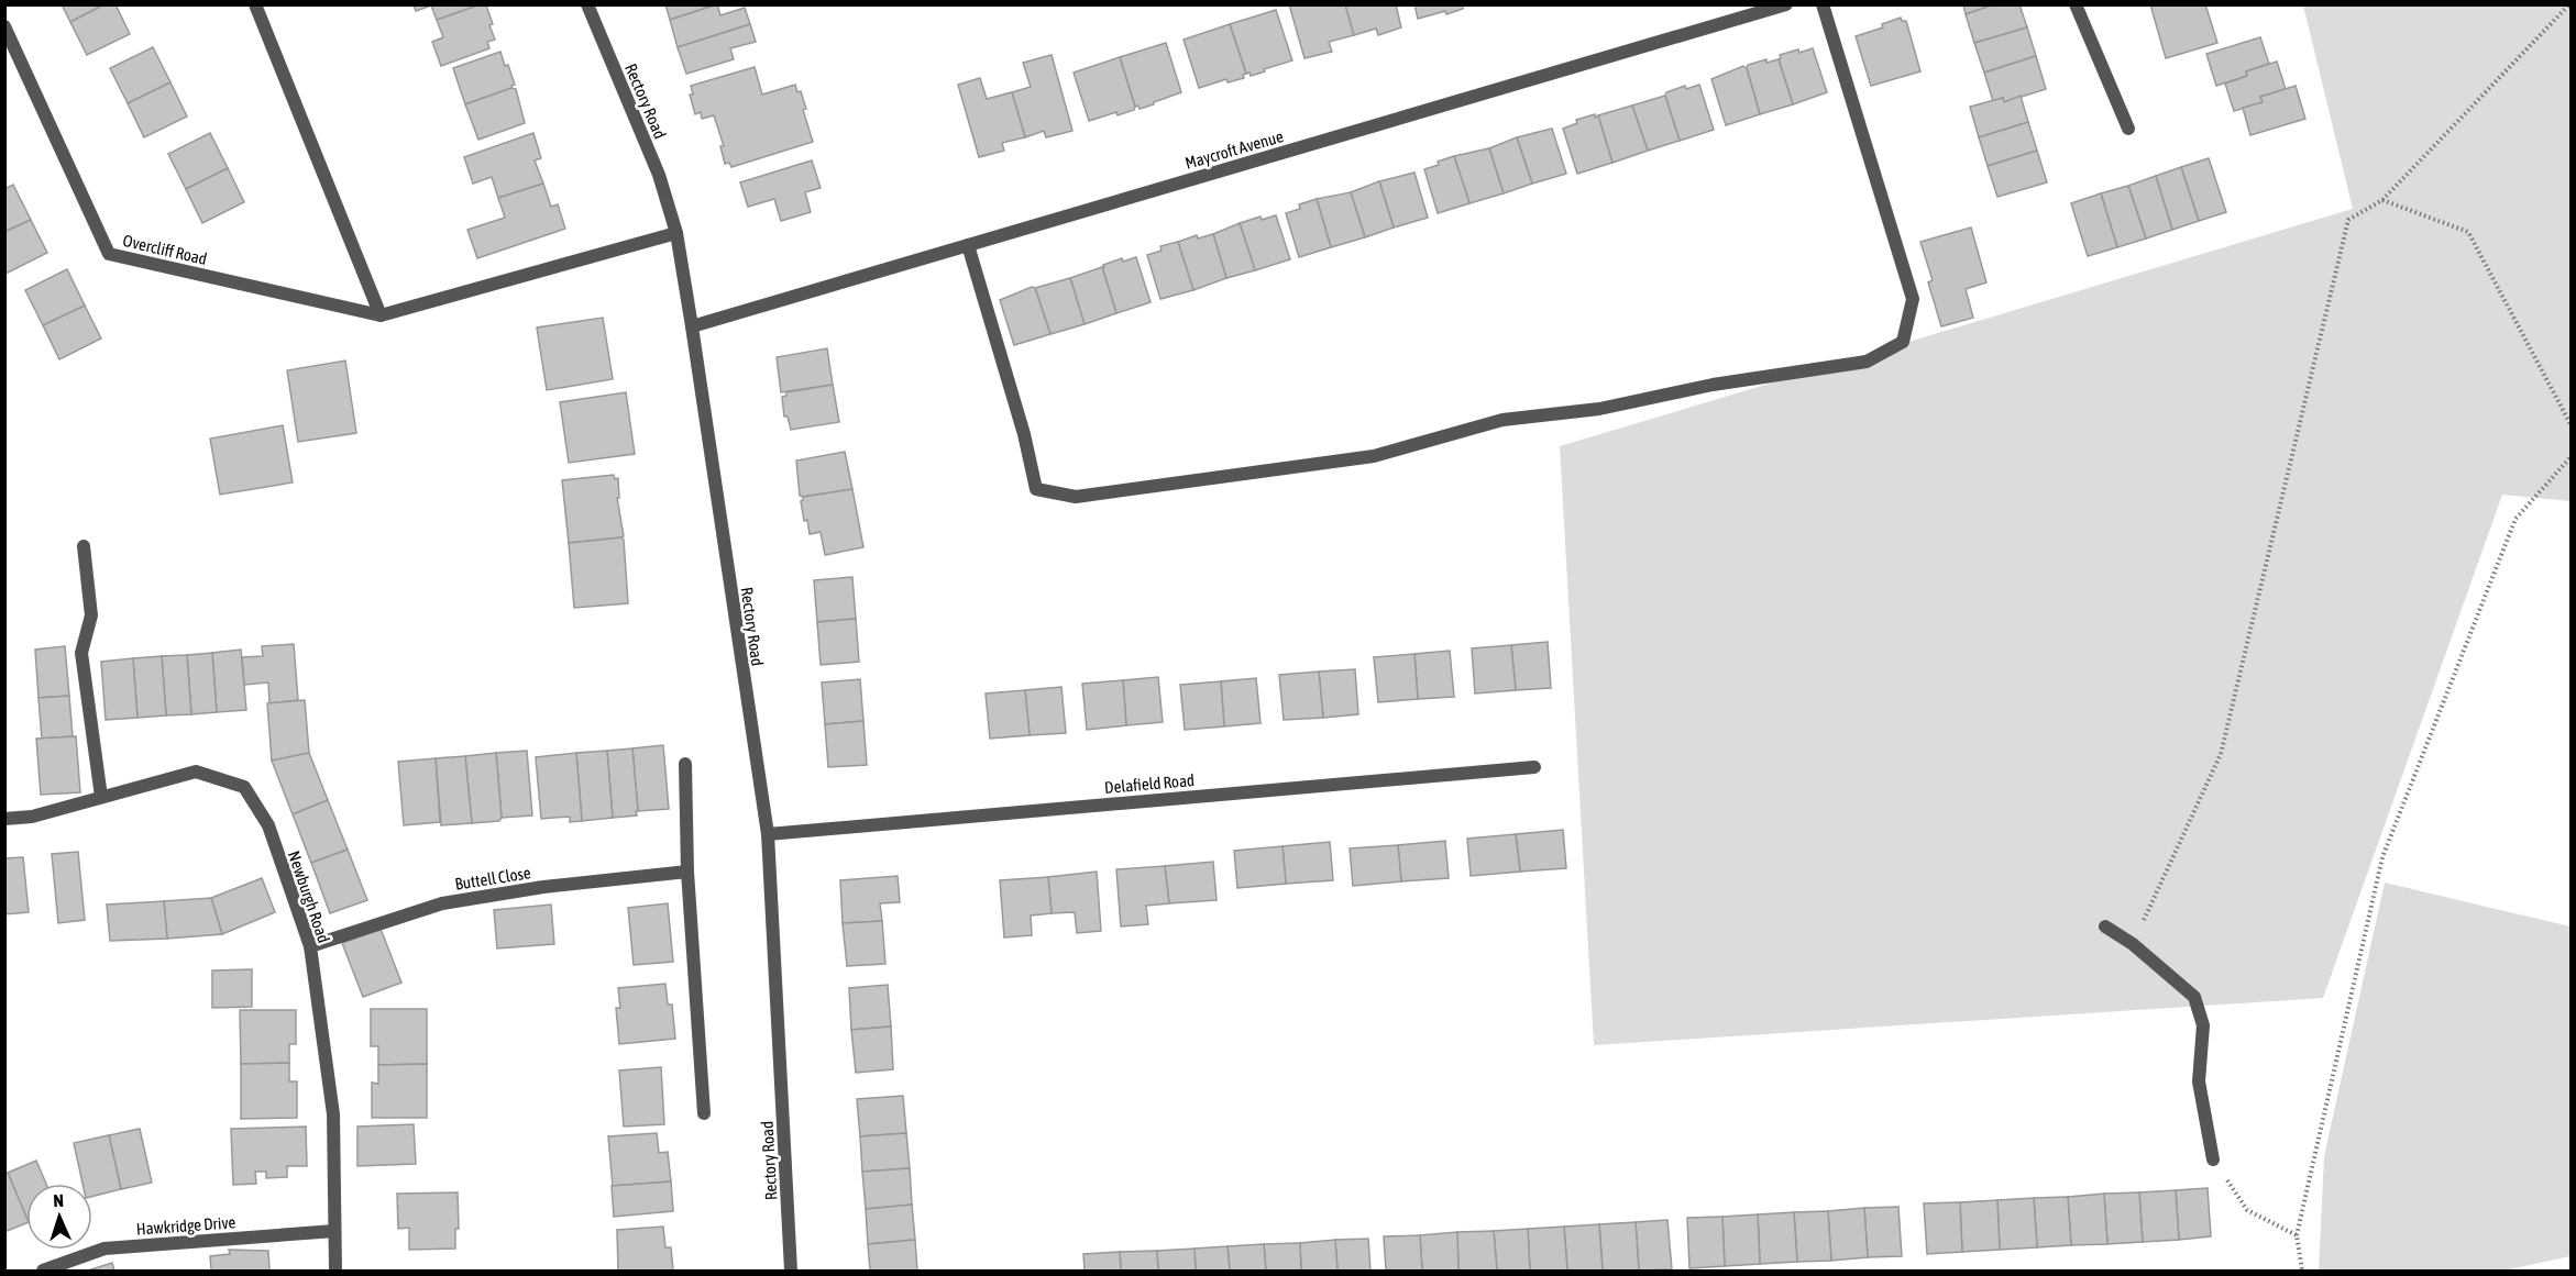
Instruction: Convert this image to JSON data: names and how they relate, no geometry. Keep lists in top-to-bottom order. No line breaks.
{"streets":{"street":["Rectory Road","Maycroft Avenue","Overcliff Road","Delafield Road","Buttell Close","Newburgh Road","Hawkridge Drive"]},"crossings":[["Rectory Road","Maycroft Avenue"],["Rectory Road","Overcliff Road"],["Rectory Road","Delafield Road"],["Buttell Close","Newburgh Road"],["Newburgh Road","Hawkridge Drive"]],"north":"top"}
